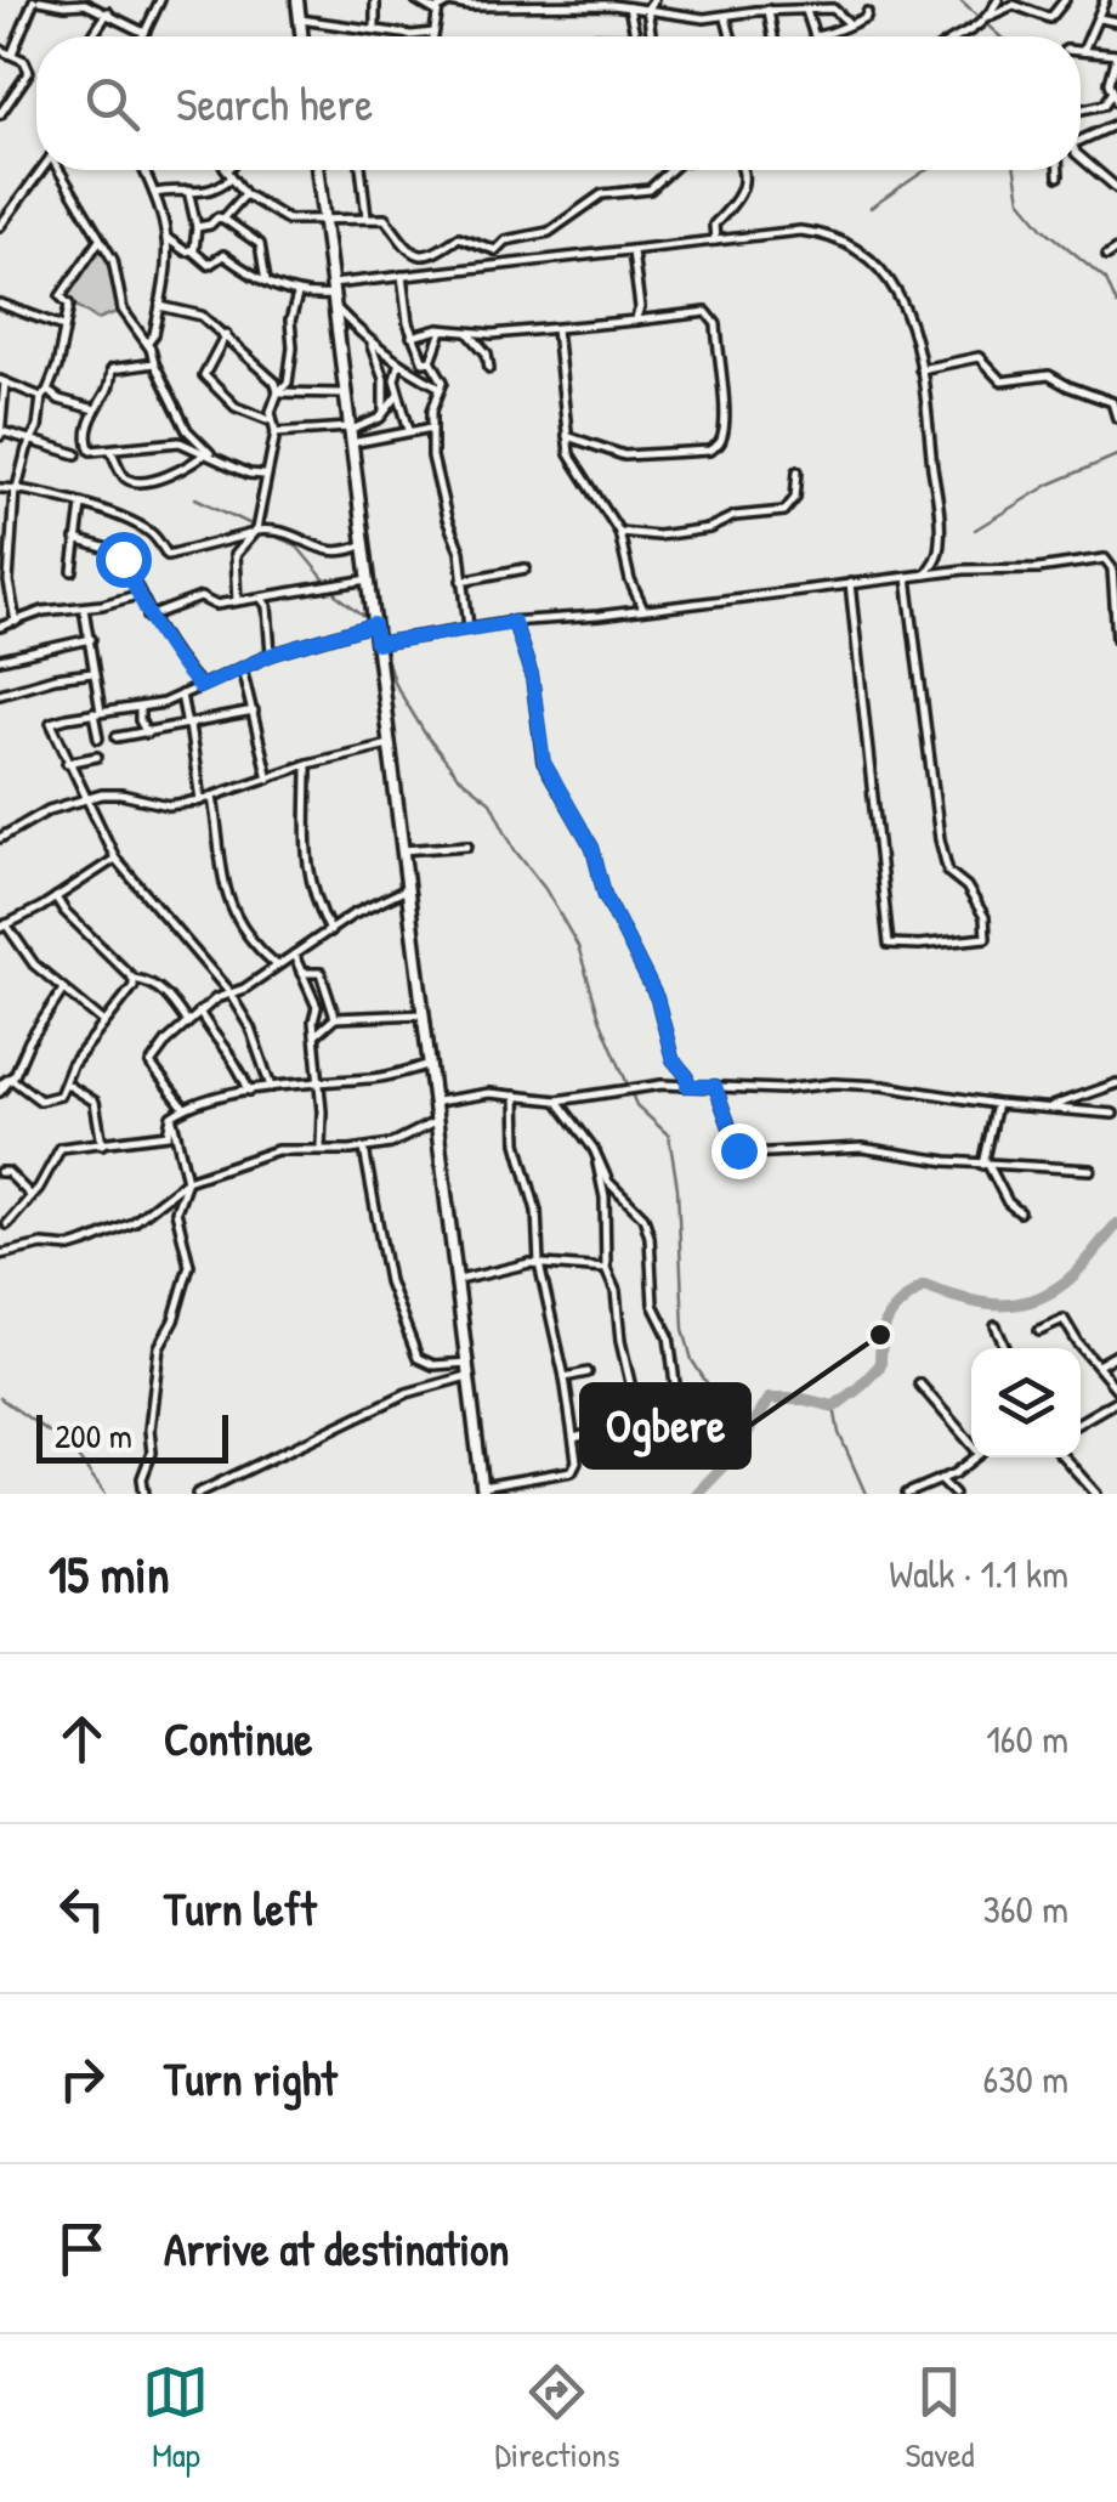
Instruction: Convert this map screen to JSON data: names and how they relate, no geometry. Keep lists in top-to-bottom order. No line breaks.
{"places":["Ogbere"],"scale_bar":"200 m","page":{"search":"Search here","scale":"200 m","heading":["15 min","Walk · 1.1 km"],"list":[["Continue","160 m"],["Turn left","360 m"],["Turn right","630 m"],"Arrive at destination"],"nav":["Map","Directions","Saved"]}}
